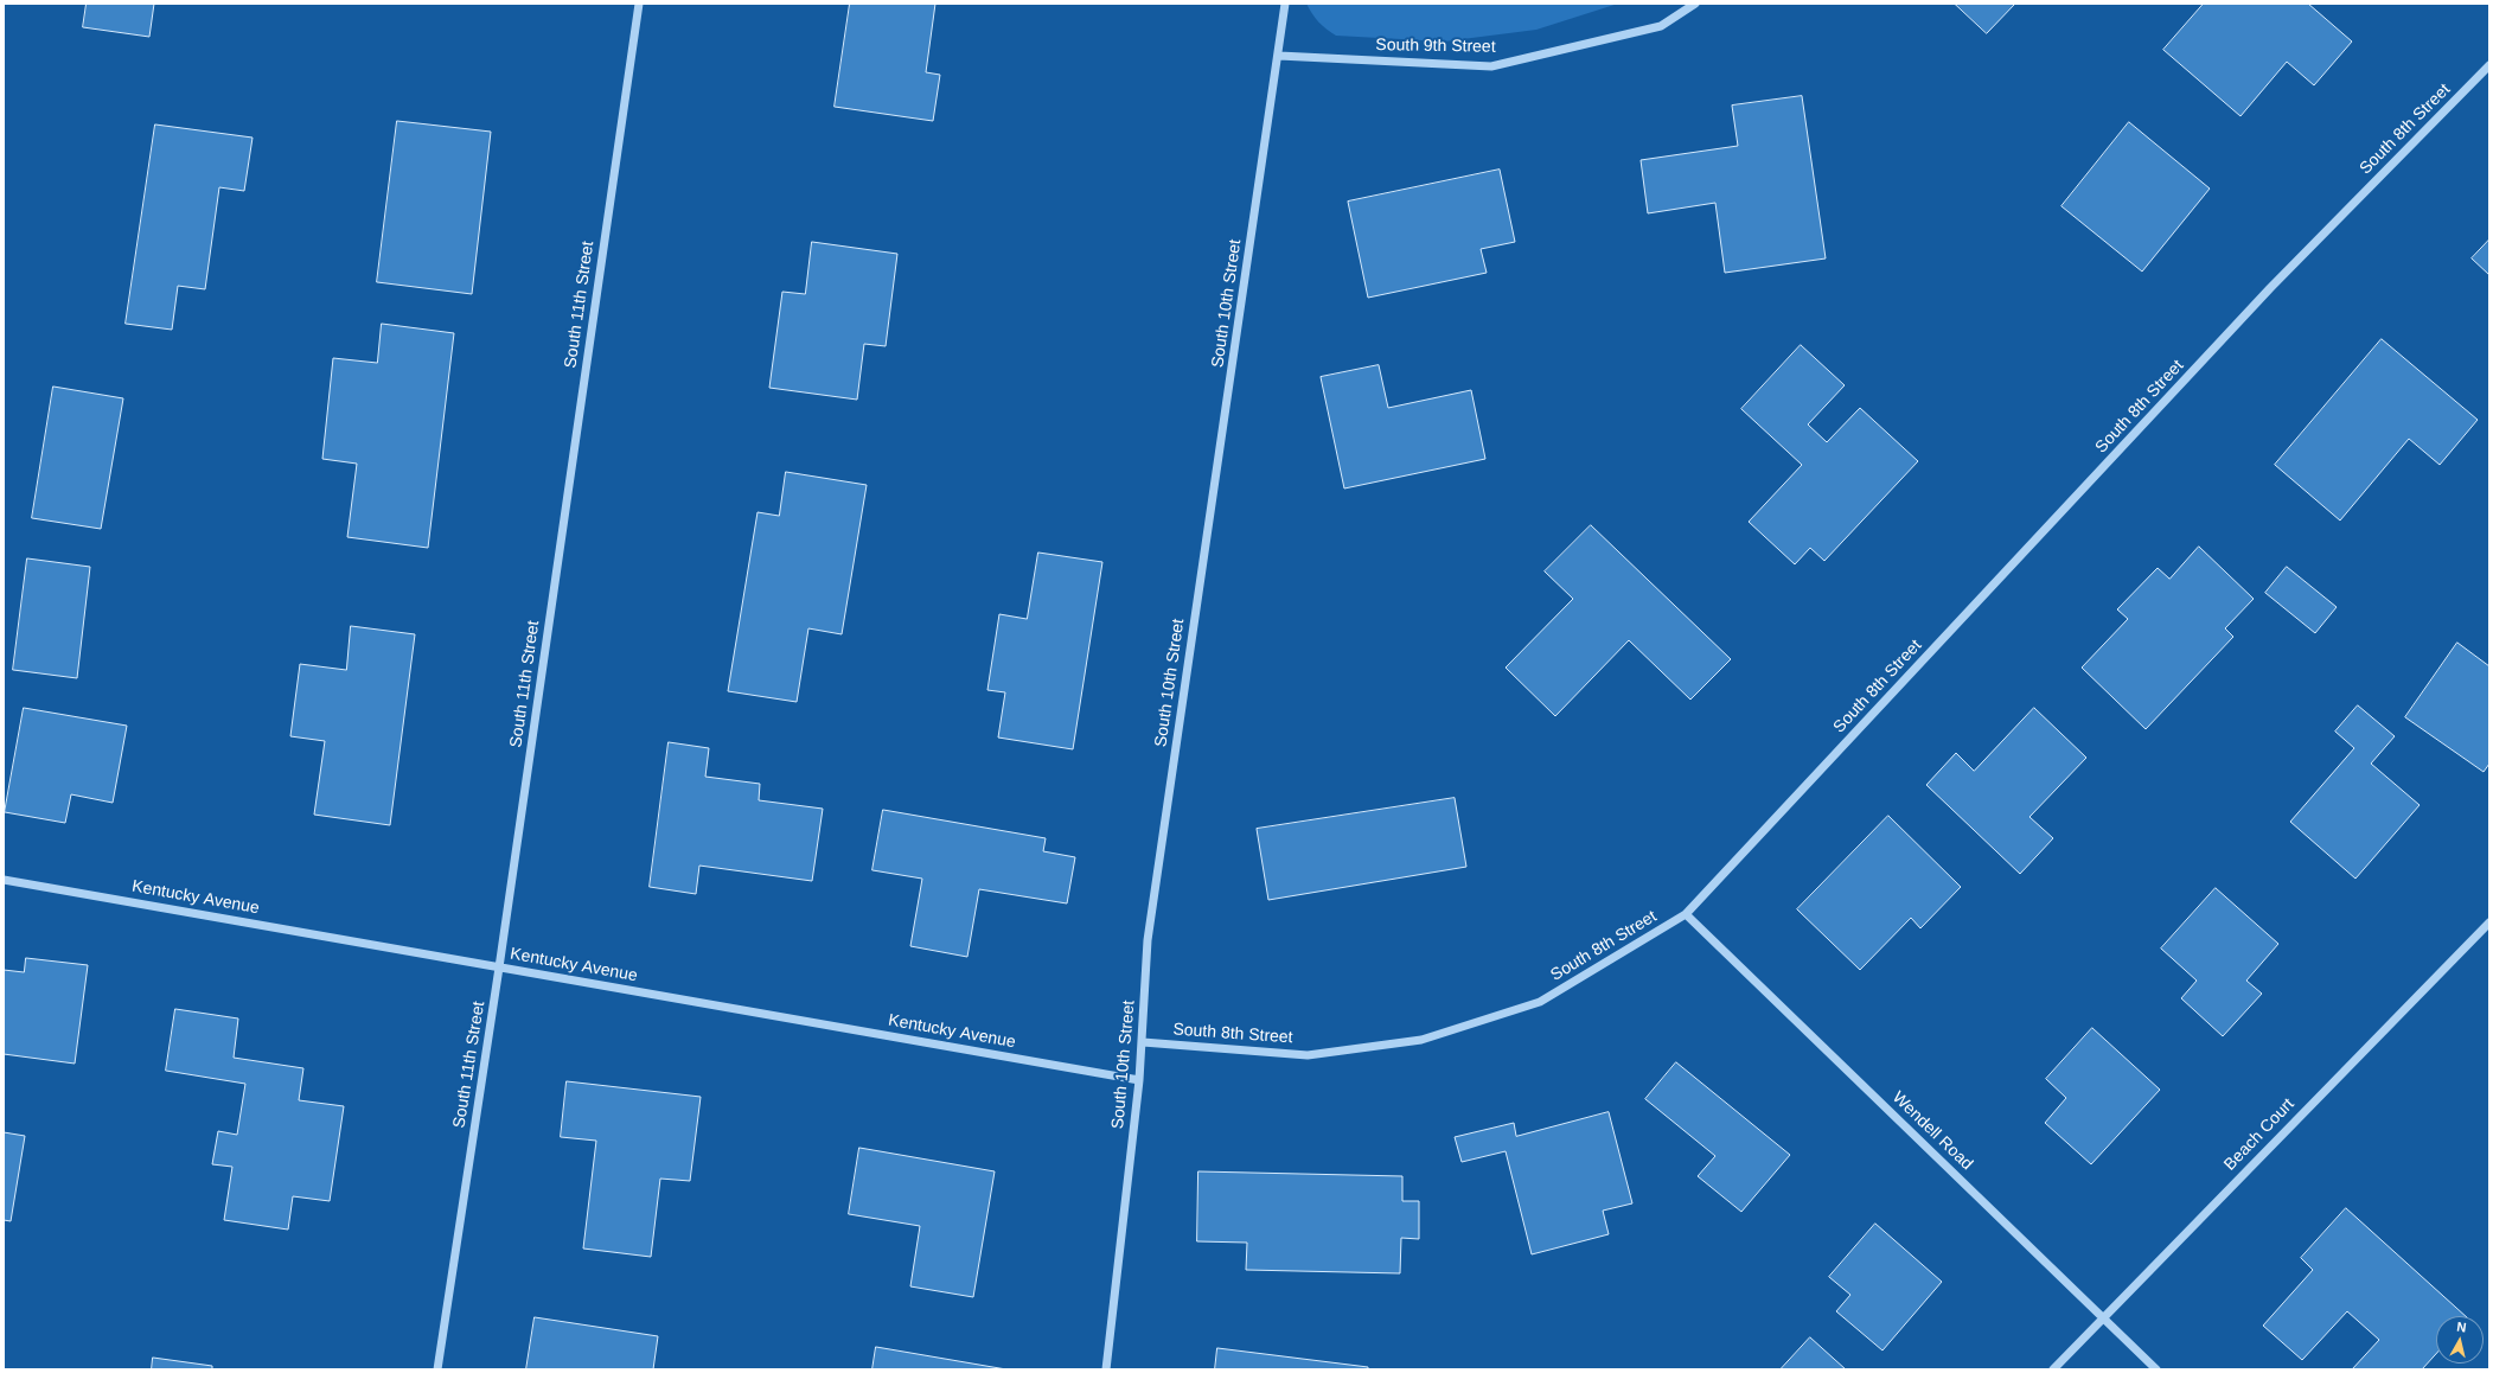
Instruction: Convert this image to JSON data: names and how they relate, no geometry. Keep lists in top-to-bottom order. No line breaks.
{"streets":{"street":["South 9th Street","South 8th Street","South 10th Street","South 11th Street","Kentucky Avenue","Wendell Road","Beach Court"]},"crossings":[["South 9th Street","South 10th Street"],["South 8th Street","South 10th Street"],["South 8th Street","Wendell Road"],["South 10th Street","Kentucky Avenue"],["South 11th Street","Kentucky Avenue"],["Wendell Road","Beach Court"]],"north":"top"}
